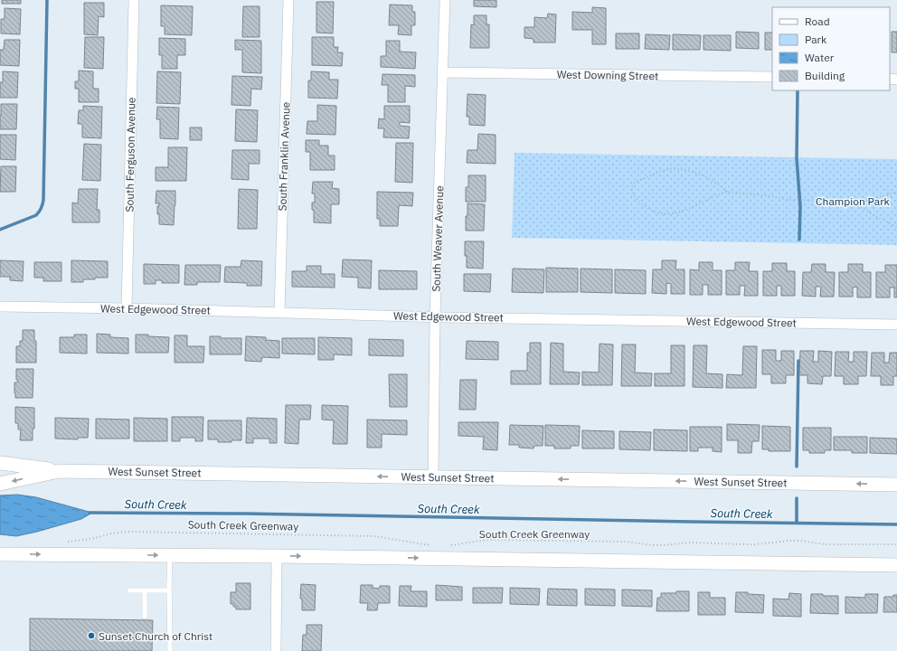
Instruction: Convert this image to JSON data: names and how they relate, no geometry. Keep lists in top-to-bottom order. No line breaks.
{"streets":{"main road":["West Sunset Street"],"street":["West Downing Street","South Ferguson Avenue","South Franklin Avenue","South Weaver Avenue","West Edgewood Street"],"path":["South Creek Greenway"]},"crossings":[["West Downing Street","South Weaver Avenue"],["South Ferguson Avenue","West Edgewood Street"],["South Franklin Avenue","West Edgewood Street"],["South Weaver Avenue","West Edgewood Street"],["South Weaver Avenue","West Sunset Street"]],"water":["South Creek"],"parks":["Champion Park"],"places":["Sunset Church of Christ"],"legend":["Road","Park","Water","Building"]}
